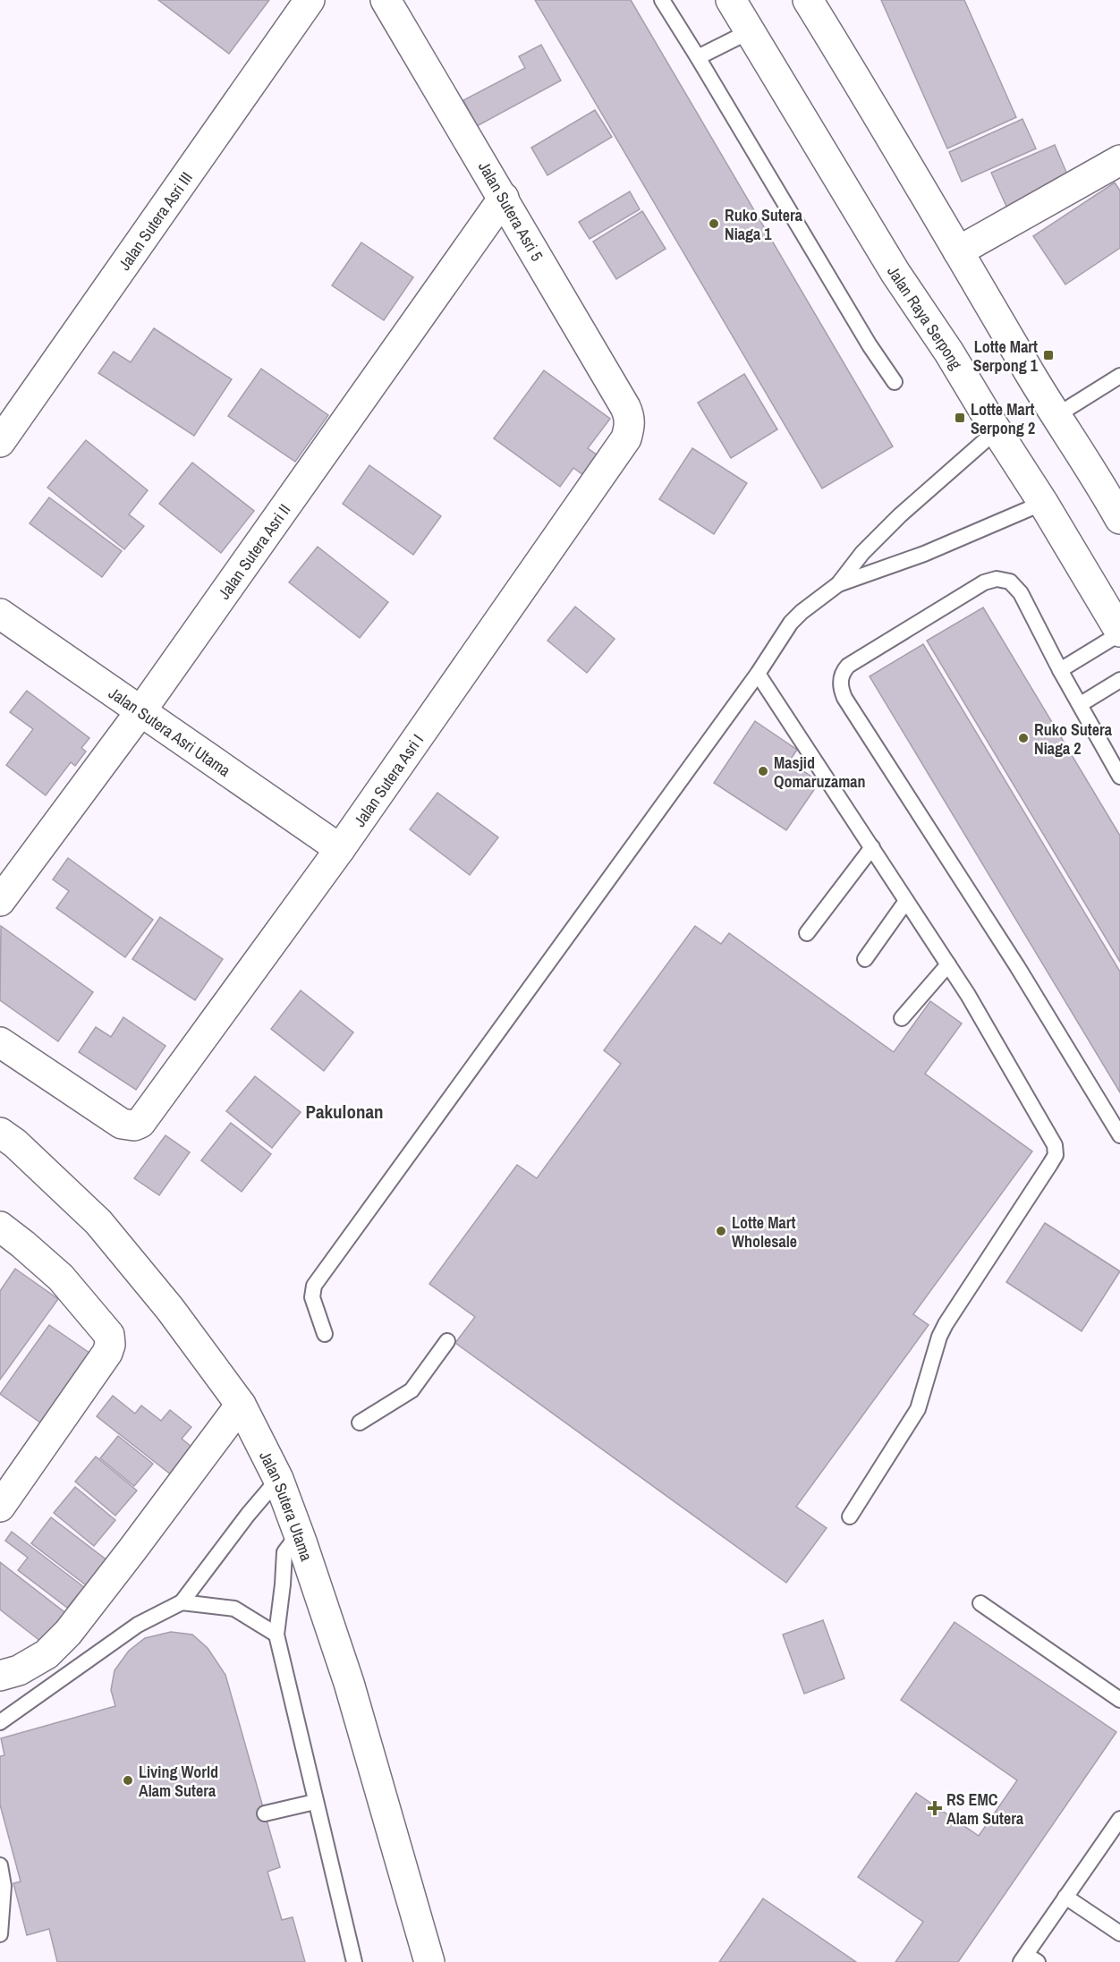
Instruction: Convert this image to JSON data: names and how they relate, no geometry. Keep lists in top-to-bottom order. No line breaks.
{"streets":{"street":["Jalan Sutera Asri 5","Jalan Sutera Asri III","Jalan Raya Serpong","Jalan Sutera Asri II","Jalan Sutera Asri Utama","Jalan Sutera Asri I","Jalan Sutera Utama"]},"crossings":[["Jalan Sutera Asri 5","Jalan Sutera Asri II"],["Jalan Sutera Asri 5","Jalan Sutera Asri I"],["Jalan Sutera Asri II","Jalan Sutera Asri Utama"],["Jalan Sutera Asri Utama","Jalan Sutera Asri I"]],"districts":["Pakulonan"],"places":{"other":["Ruko Sutera Niaga 1","Ruko Sutera Niaga 2","Masjid Qomaruzaman","Lotte Mart Wholesale","Living World Alam Sutera"],"transit":["Lotte Mart Serpong 1","Lotte Mart Serpong 2"],"health":["RS EMC Alam Sutera"]}}
